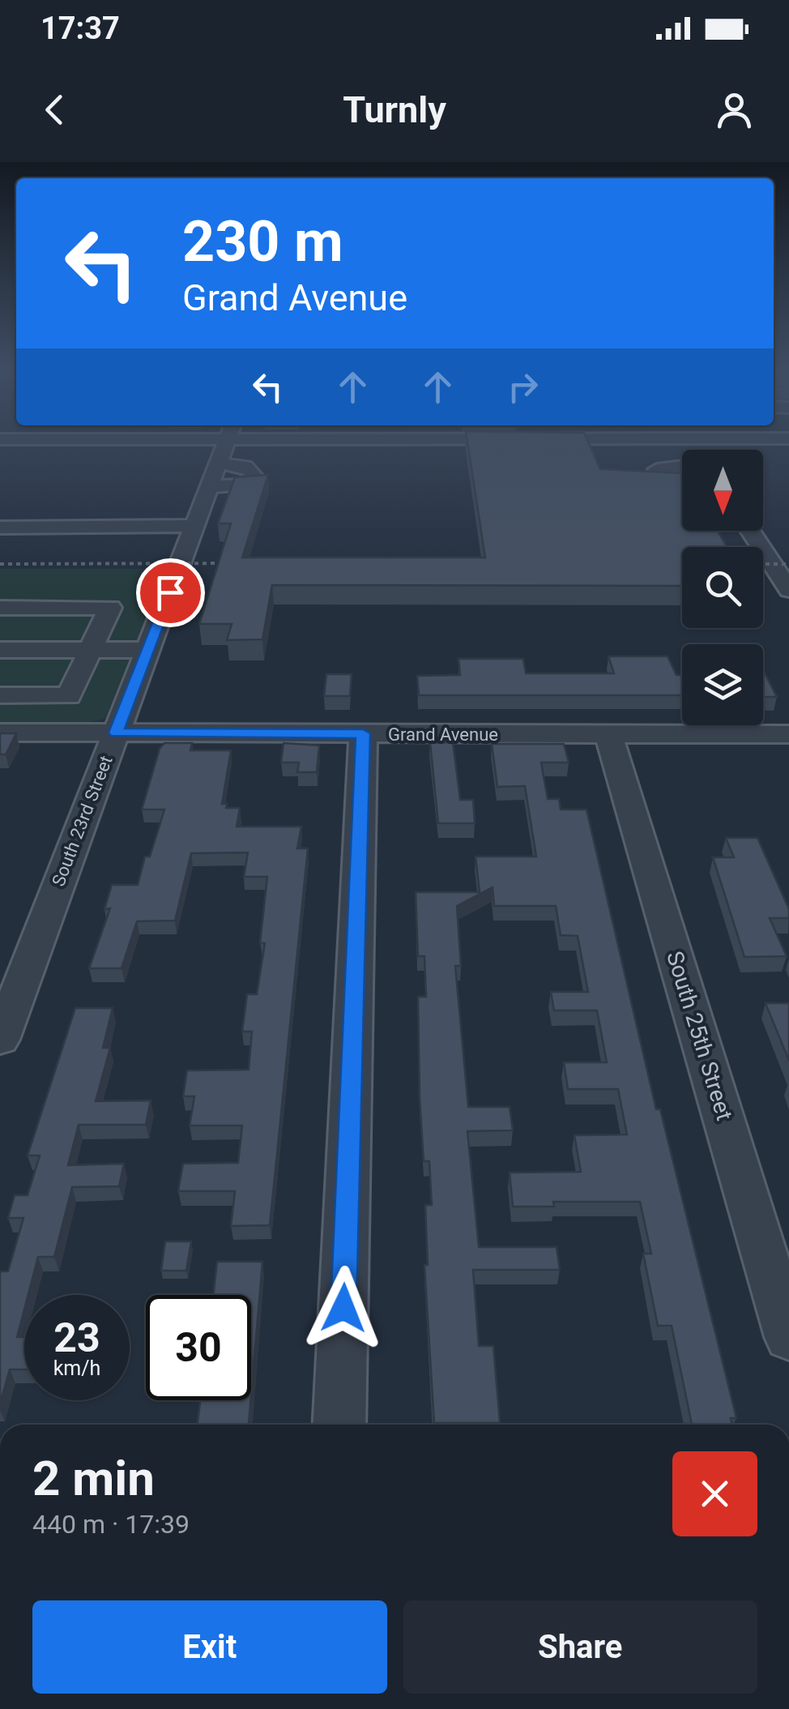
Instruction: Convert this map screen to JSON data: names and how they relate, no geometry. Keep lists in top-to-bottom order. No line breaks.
{"streets":{"street":["Grand Avenue","South 23rd Street","South 25th Street"]},"crossings":[["Grand Avenue","South 23rd Street"],["Grand Avenue","South 25th Street"]],"north":"bottom","page":{"status":"17:37","header":"Turnly","turn":["230 m","Grand Avenue"],"speed":"23 km/h","limit":"30","heading":["2 min","440 m · 17:39"],"buttons":["Exit","Share"]}}
